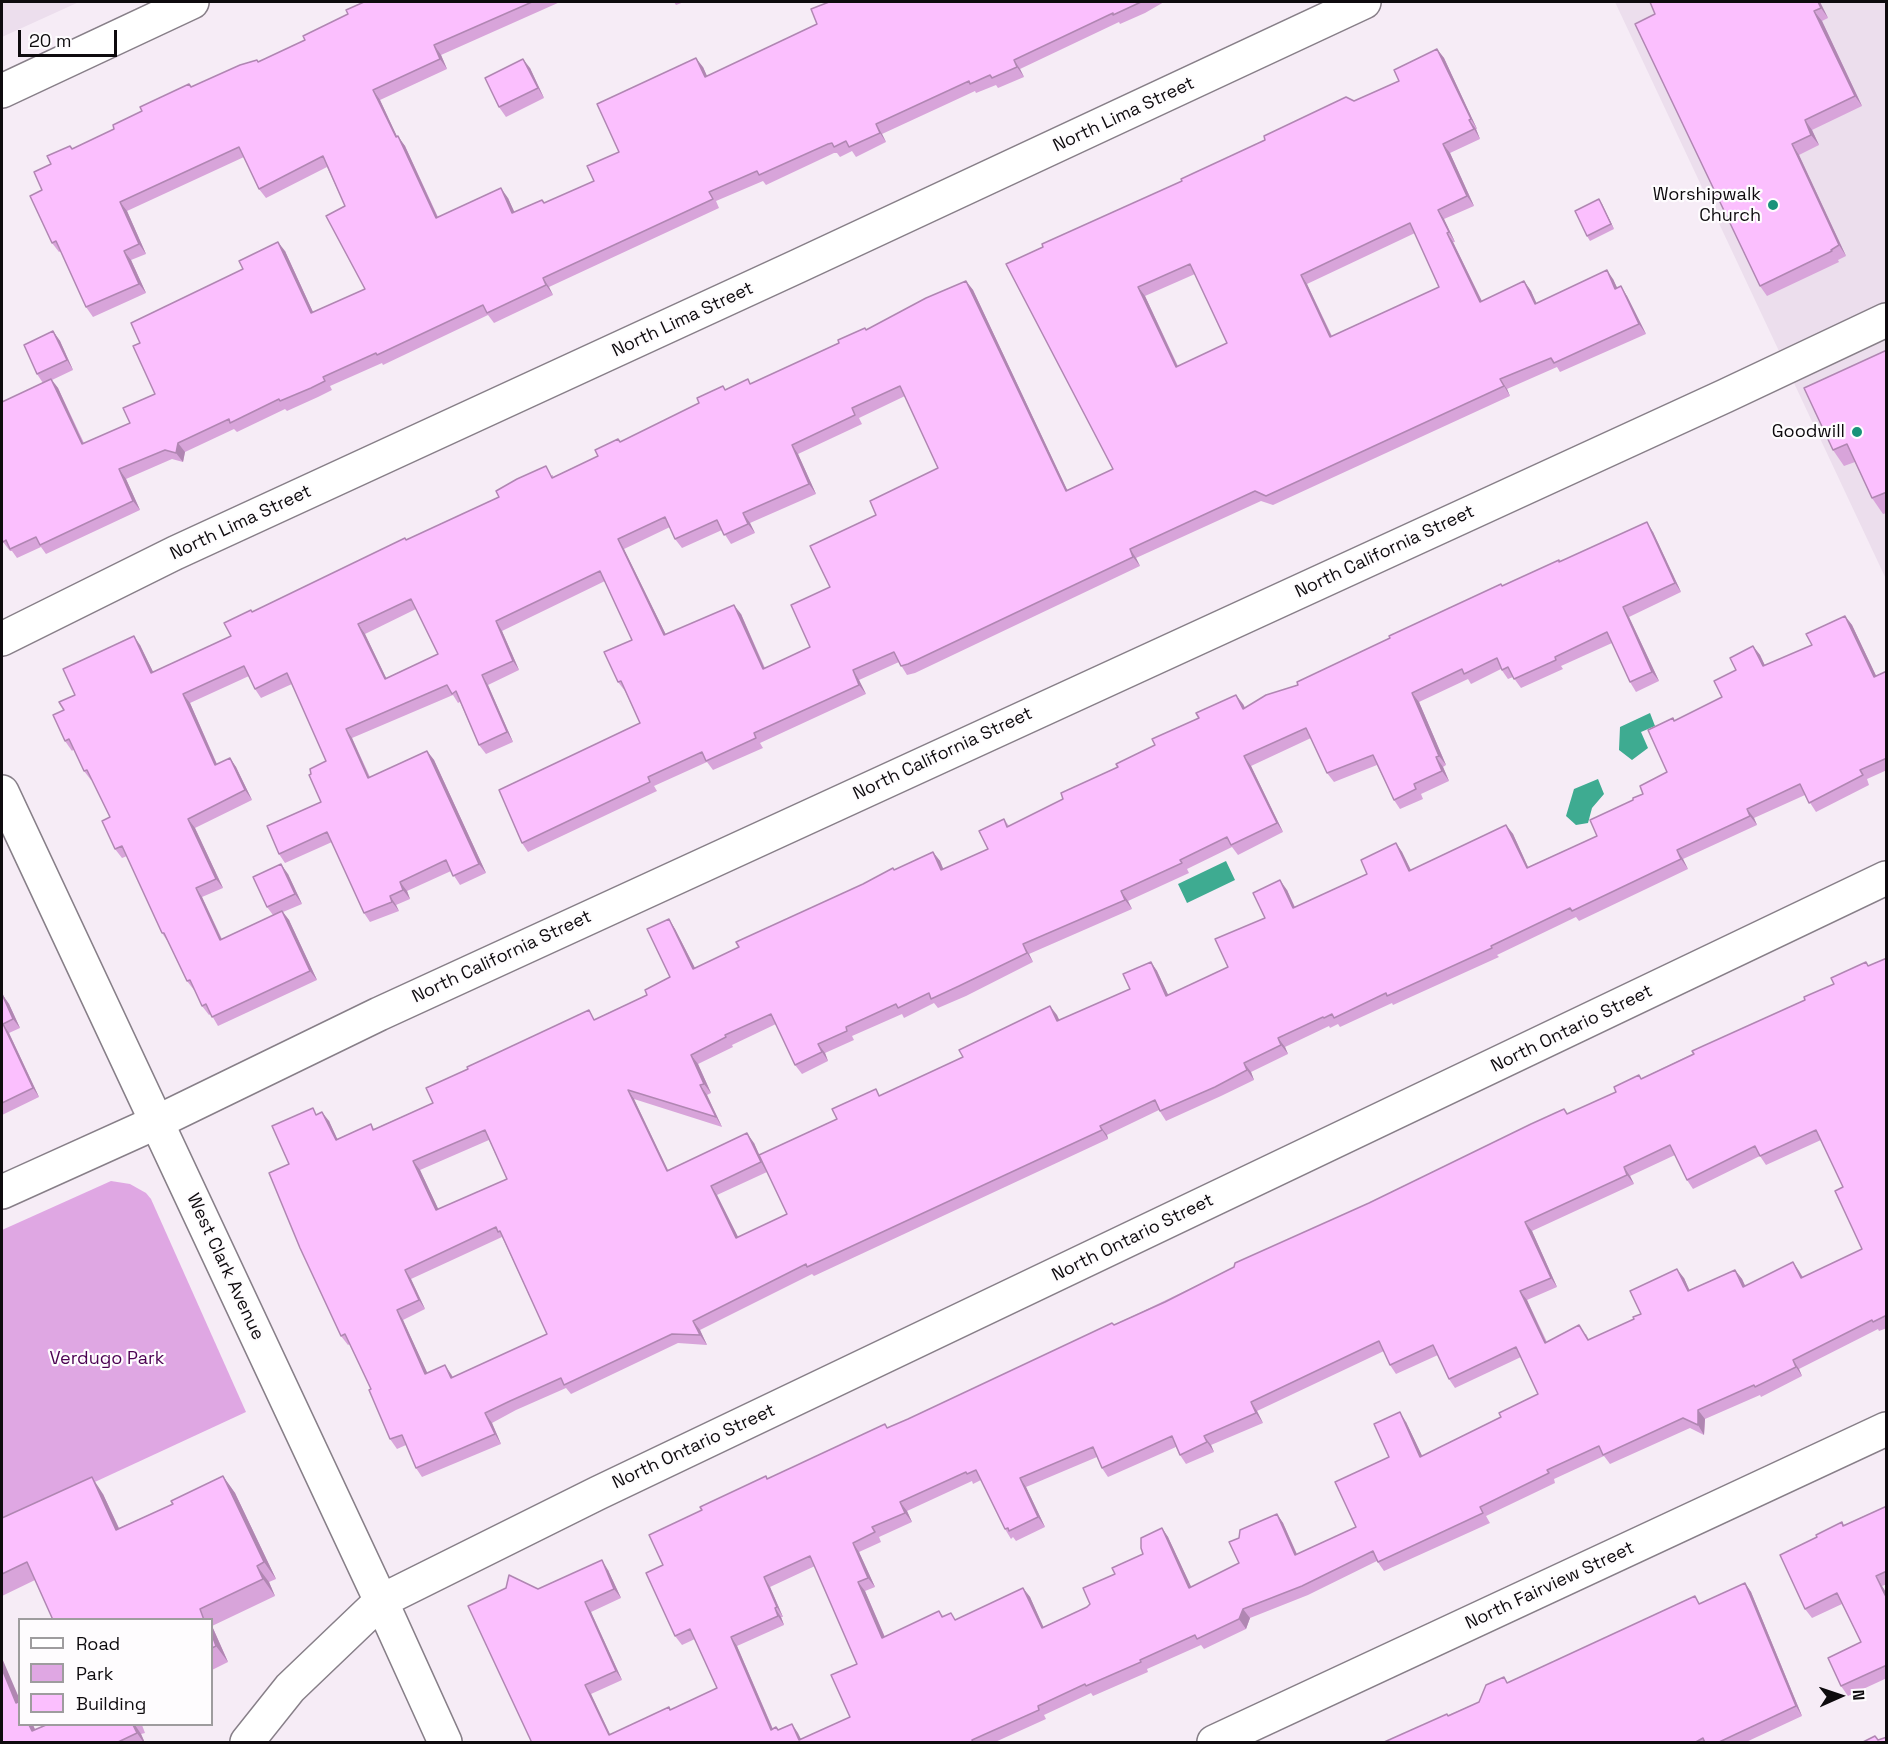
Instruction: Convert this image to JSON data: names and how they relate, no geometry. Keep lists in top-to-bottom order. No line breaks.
{"streets":{"street":["North Lima Street","North California Street","North Ontario Street","West Clark Avenue","North Fairview Street"]},"crossings":[["North California Street","West Clark Avenue"],["North Ontario Street","West Clark Avenue"]],"parks":["Verdugo Park"],"places":["Worshipwalk Church","Goodwill"],"legend":["Road","Park","Building"],"scale_bar":"20 m","north":"right"}
